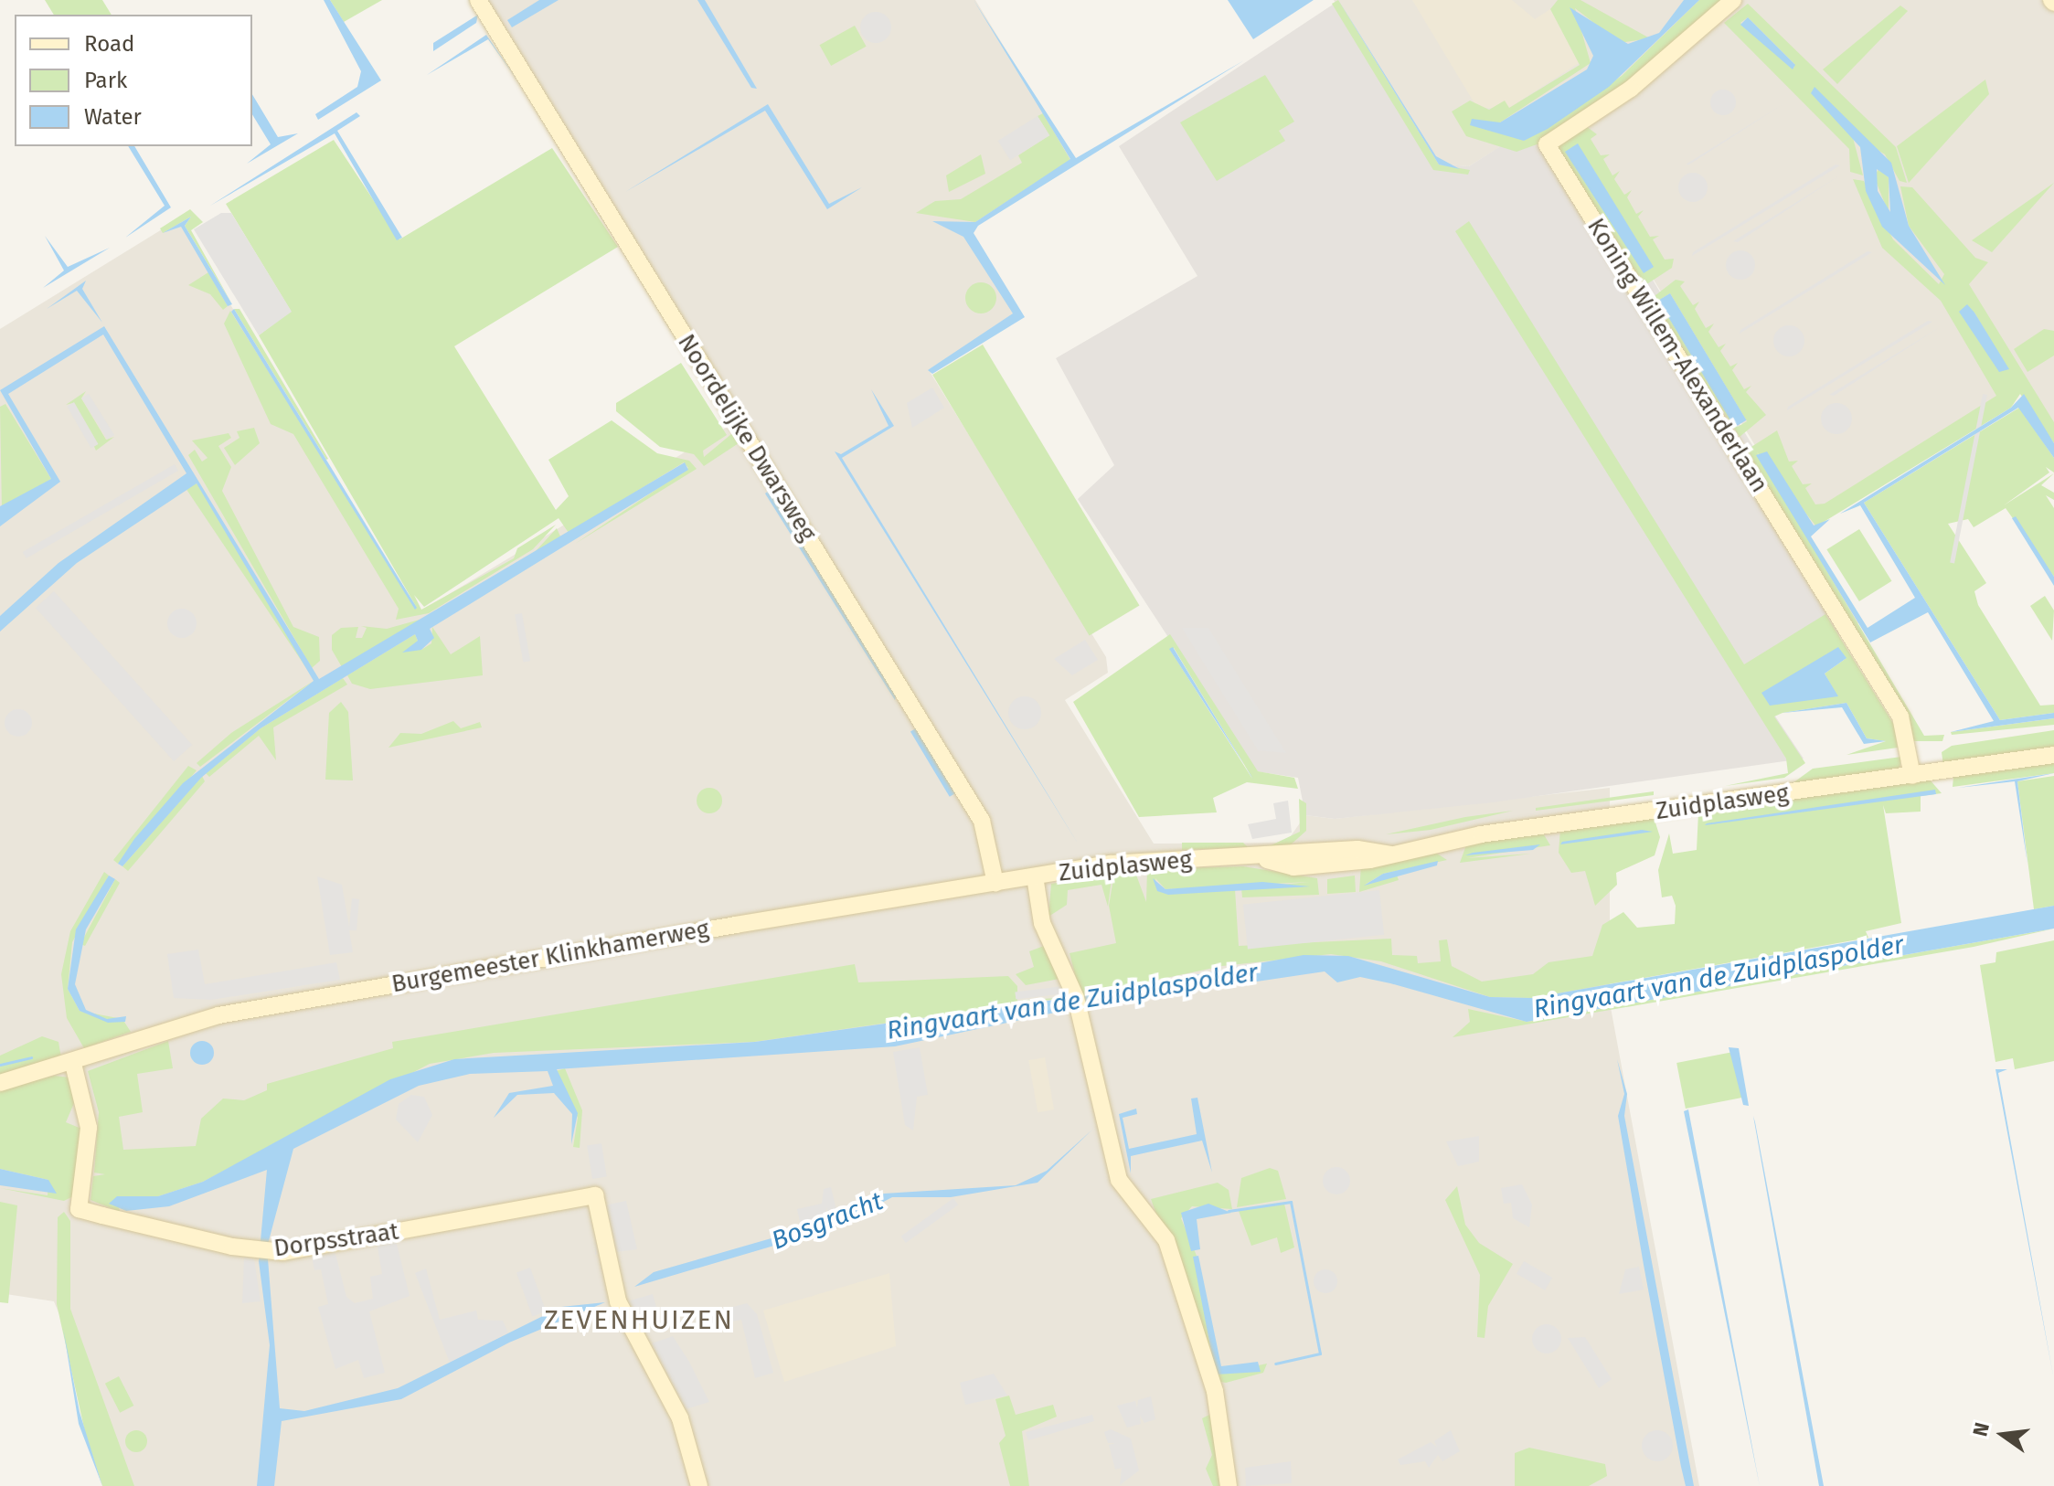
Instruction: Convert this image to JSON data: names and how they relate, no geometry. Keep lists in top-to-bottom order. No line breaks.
{"streets":{"street":["Koning Willem-Alexanderlaan","Noordelijke Dwarsweg","Zuidplasweg","Burgemeester Klinkhamerweg","Dorpsstraat"]},"crossings":[["Koning Willem-Alexanderlaan","Zuidplasweg"],["Noordelijke Dwarsweg","Burgemeester Klinkhamerweg"],["Zuidplasweg","Burgemeester Klinkhamerweg"],["Burgemeester Klinkhamerweg","Dorpsstraat"]],"districts":["ZEVENHUIZEN"],"water":["Ringvaart van de Zuidplaspolder","Bosgracht"],"legend":["Road","Park","Water"],"north":"left"}
